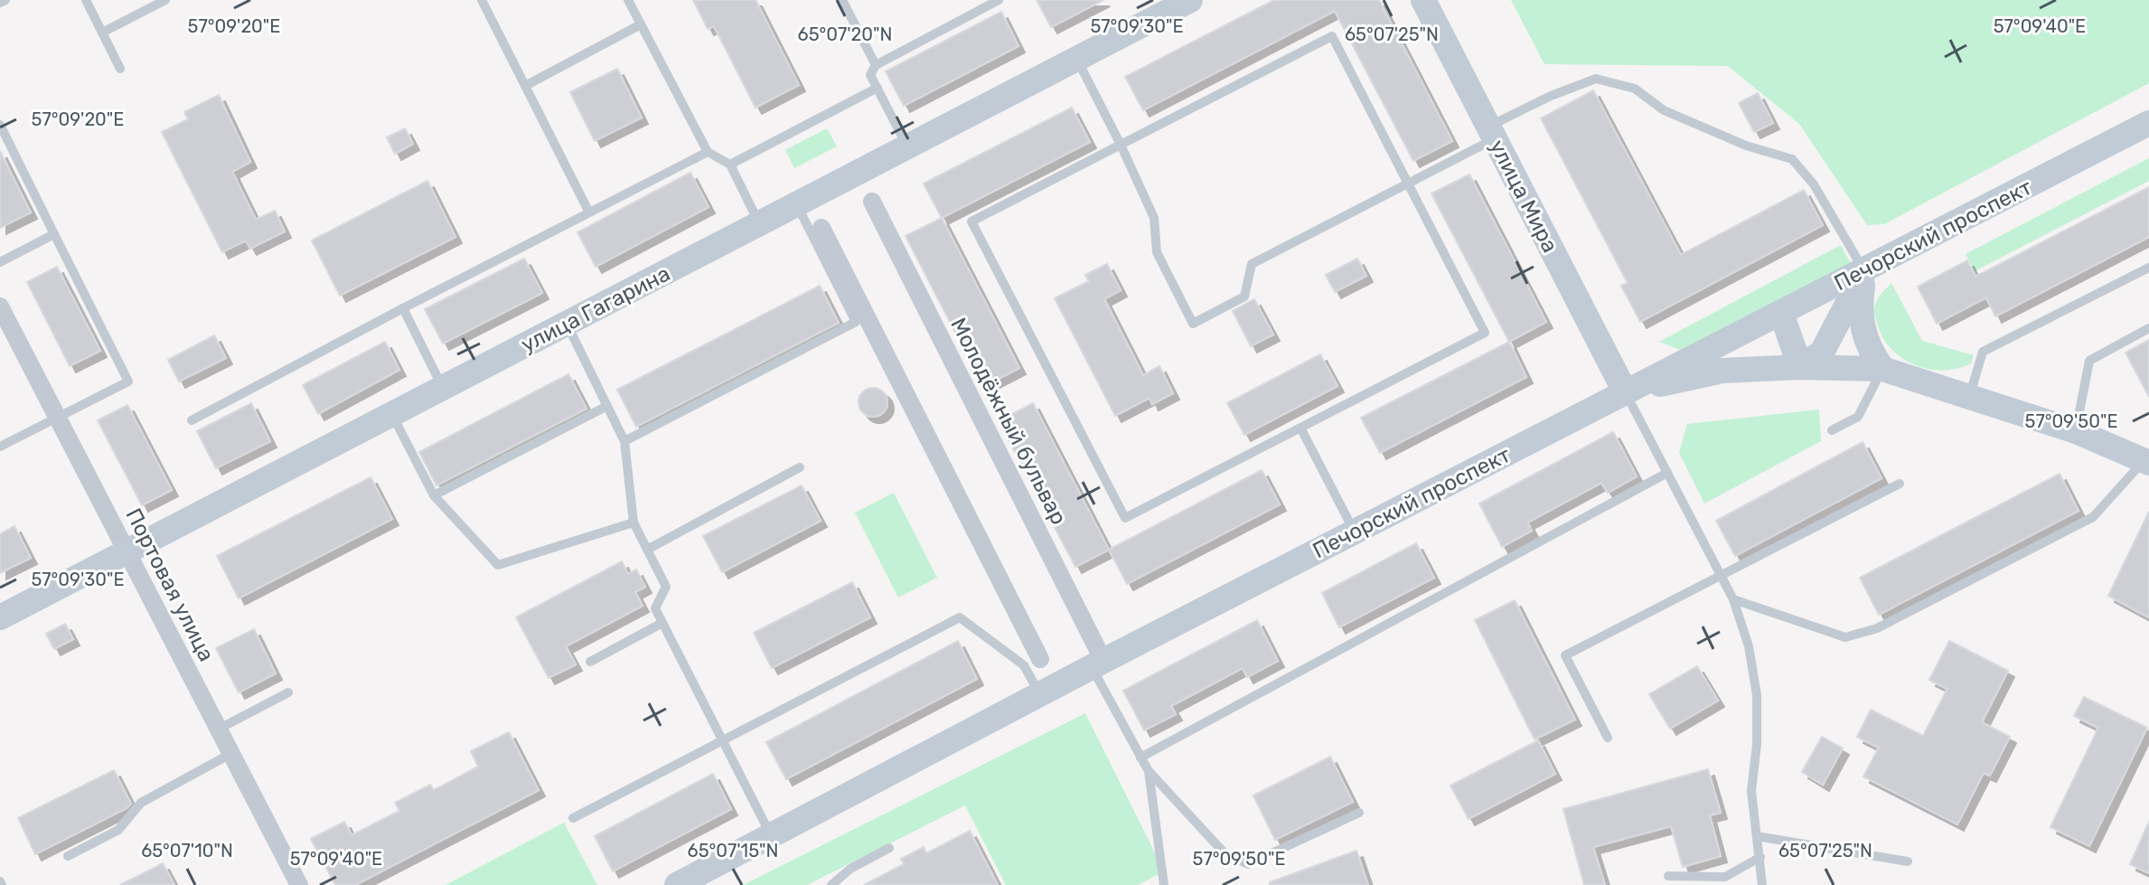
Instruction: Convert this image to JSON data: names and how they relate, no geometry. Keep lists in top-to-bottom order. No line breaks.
{"streets":{"main road":["улица Мира","Печорский проспект","улица Гагарина"],"street":["Молодёжный бульвар","Портовая улица"]},"crossings":[["улица Мира","Печорский проспект"],["Печорский проспект","Молодёжный бульвар"],["улица Гагарина","Портовая улица"]],"coordinates":["57°09'20\"E","57°09'30\"E","57°09'40\"E","65°07'20\"N","65°07'25\"N","57°09'50\"E","65°07'10\"N","65°07'15\"N"]}
